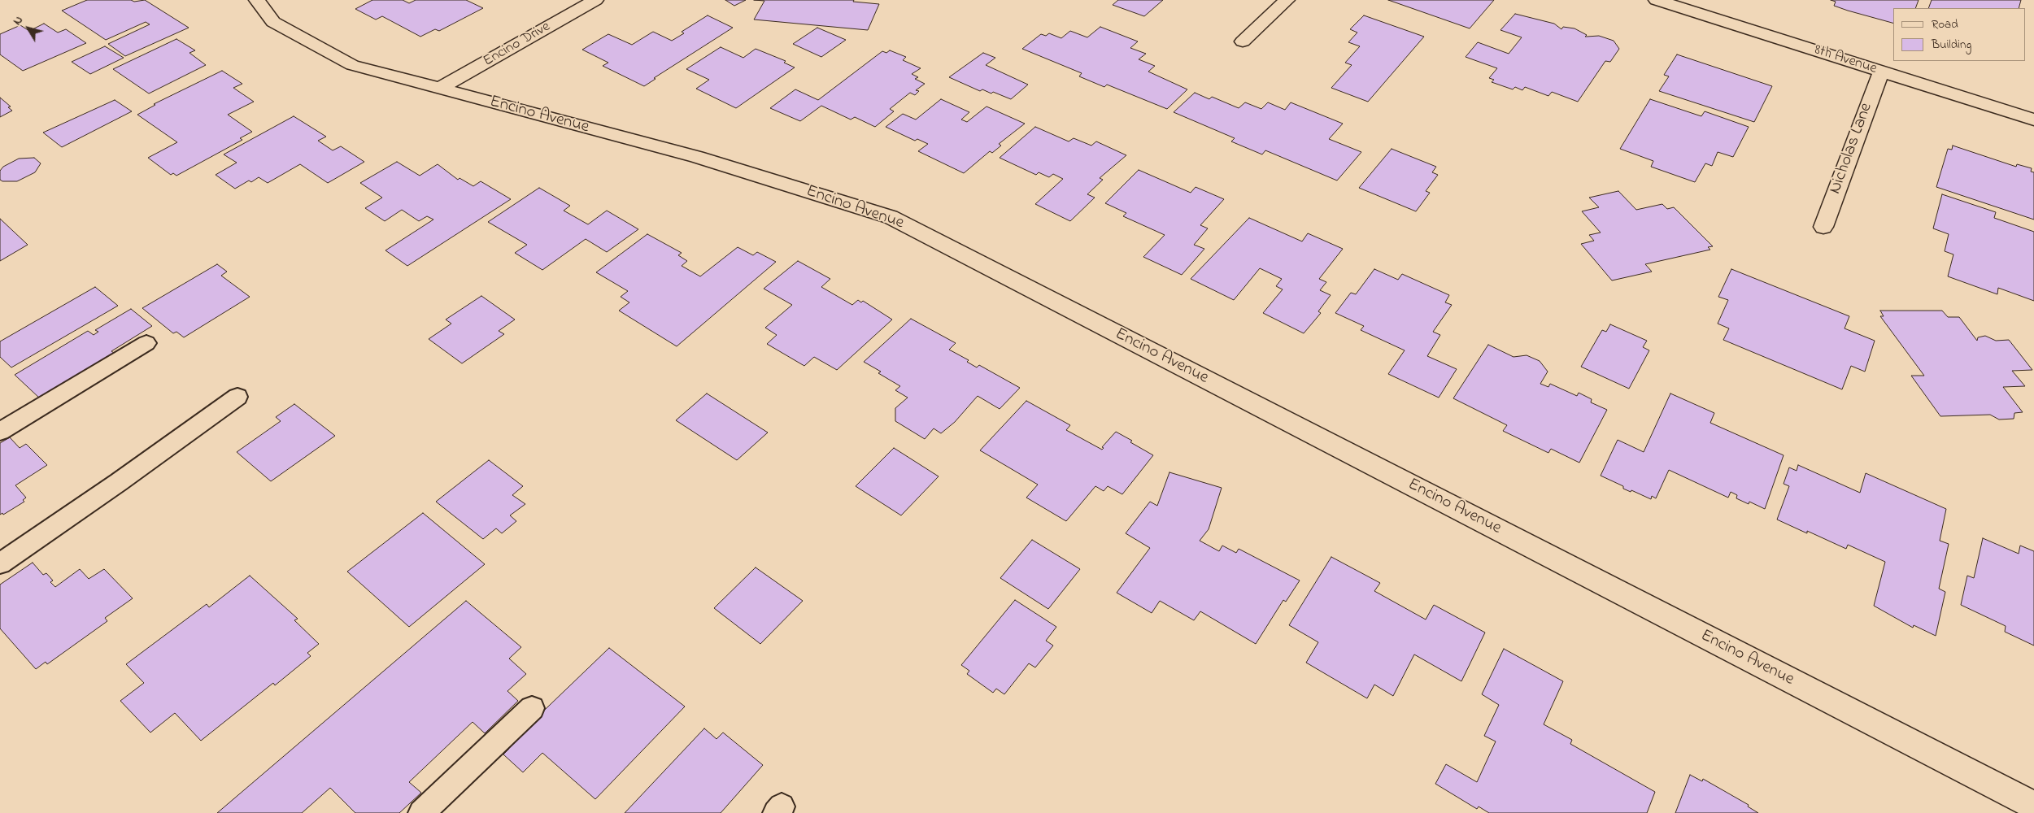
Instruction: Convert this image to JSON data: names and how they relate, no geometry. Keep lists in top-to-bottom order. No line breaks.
{"streets":{"street":["Encino Drive","8th Avenue","Encino Avenue","Nicholas Lane"]},"crossings":[["Encino Drive","Encino Avenue"],["8th Avenue","Nicholas Lane"]],"legend":["Road","Building"],"north":"top left"}
